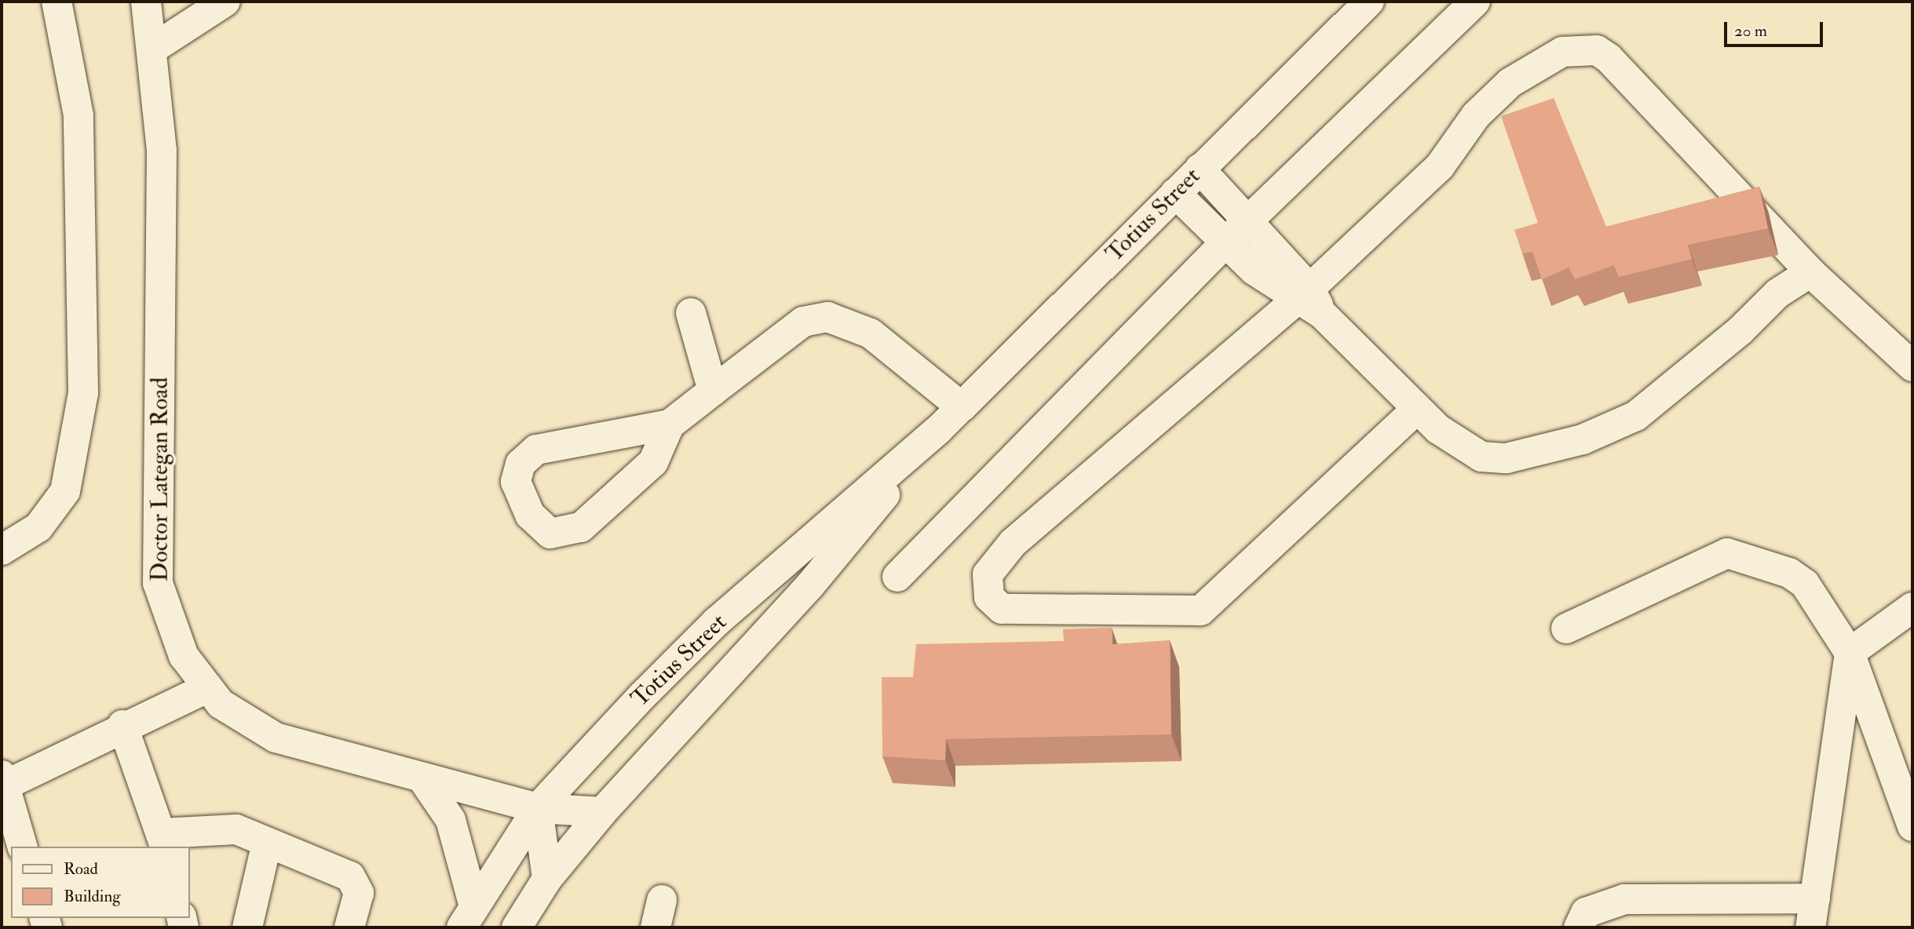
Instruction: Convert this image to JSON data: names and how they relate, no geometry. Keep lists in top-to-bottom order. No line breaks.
{"streets":{"street":["Totius Street","Doctor Lategan Road"]},"crossings":[["Totius Street","Doctor Lategan Road"]],"legend":["Road","Building"],"scale_bar":"20 m"}
